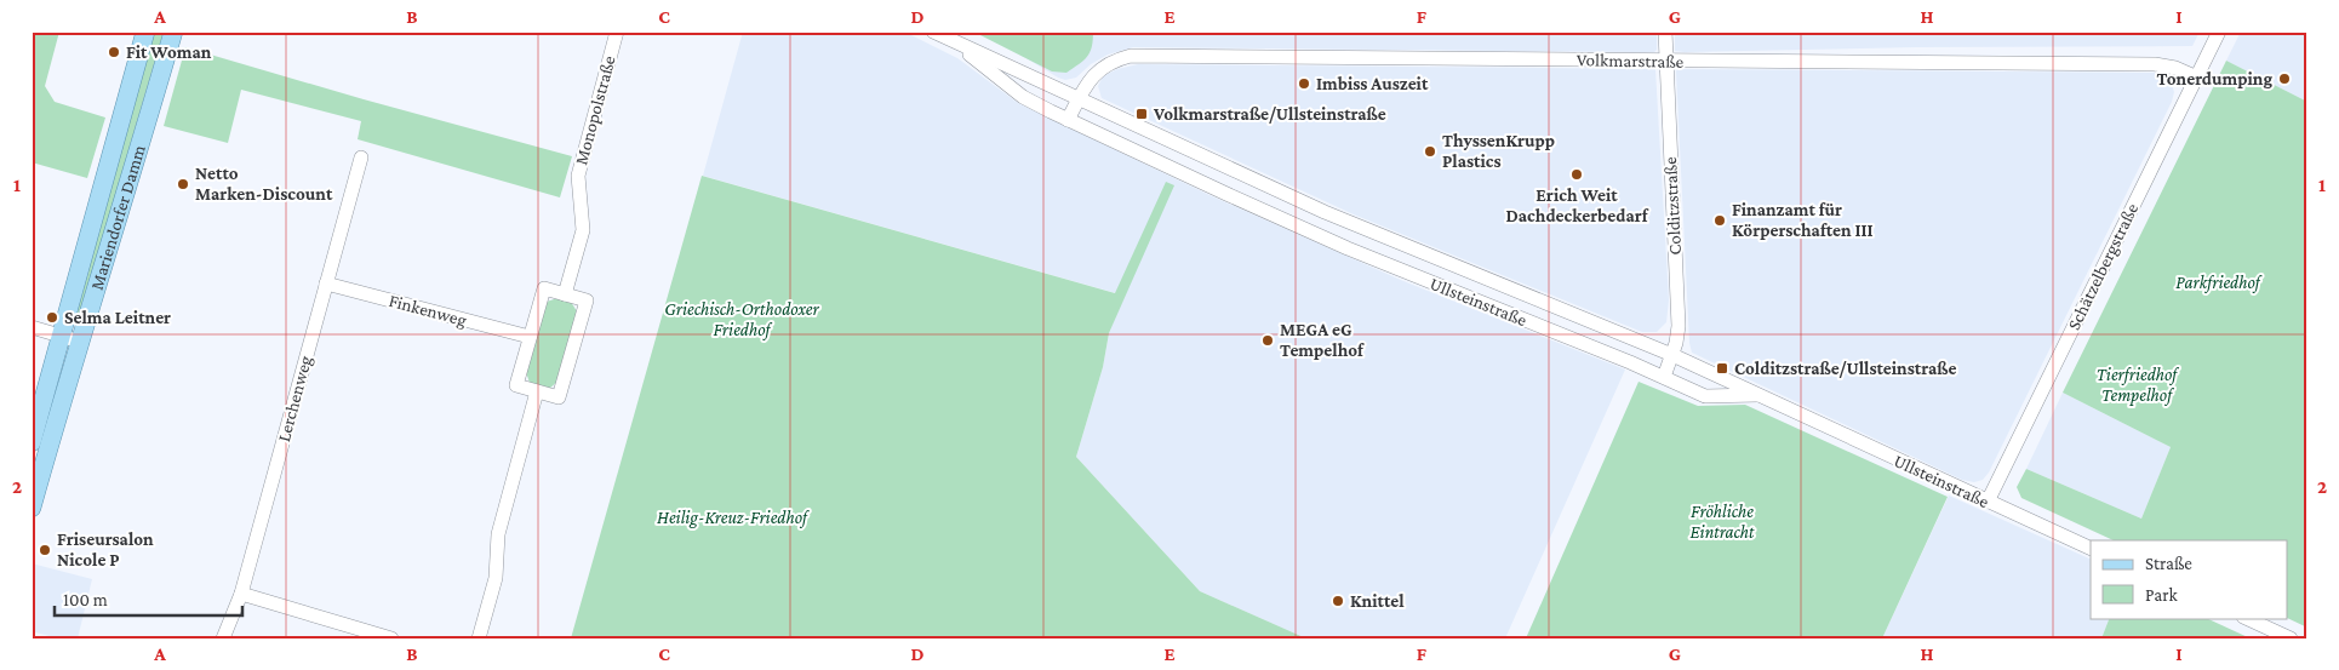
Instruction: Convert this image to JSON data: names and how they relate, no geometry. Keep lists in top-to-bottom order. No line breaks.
{"streets":{"main road":["Mariendorfer Damm"],"street":["Volkmarstraße","Monopolstraße","Colditzstraße","Schätzelbergstraße","Ullsteinstraße","Finkenweg","Lerchenweg"]},"crossings":[["Volkmarstraße","Colditzstraße"],["Volkmarstraße","Schätzelbergstraße"],["Volkmarstraße","Ullsteinstraße"],["Colditzstraße","Ullsteinstraße"],["Schätzelbergstraße","Ullsteinstraße"],["Finkenweg","Lerchenweg"]],"parks":["Parkfriedhof","Griechisch-Orthodoxer Friedhof","Tierfriedhof Tempelhof","Fröhliche Eintracht","Heilig-Kreuz-Friedhof"],"places":{"other":["Fit Woman","Tonerdumping","Imbiss Auszeit","ThyssenKrupp Plastics","Erich Weit Dachdeckerbedarf","Netto Marken-Discount","Finanzamt für Körperschaften III","Selma Leitner","MEGA eG Tempelhof","Friseursalon Nicole P","Knittel"],"transit":["Volkmarstraße/Ullsteinstraße","Colditzstraße/Ullsteinstraße"]},"legend":["Straße","Park"],"scale_bar":"100 m","grid":{"columns":["A","B","C","D","E","F","G","H","I"],"rows":["1","2"]}}
